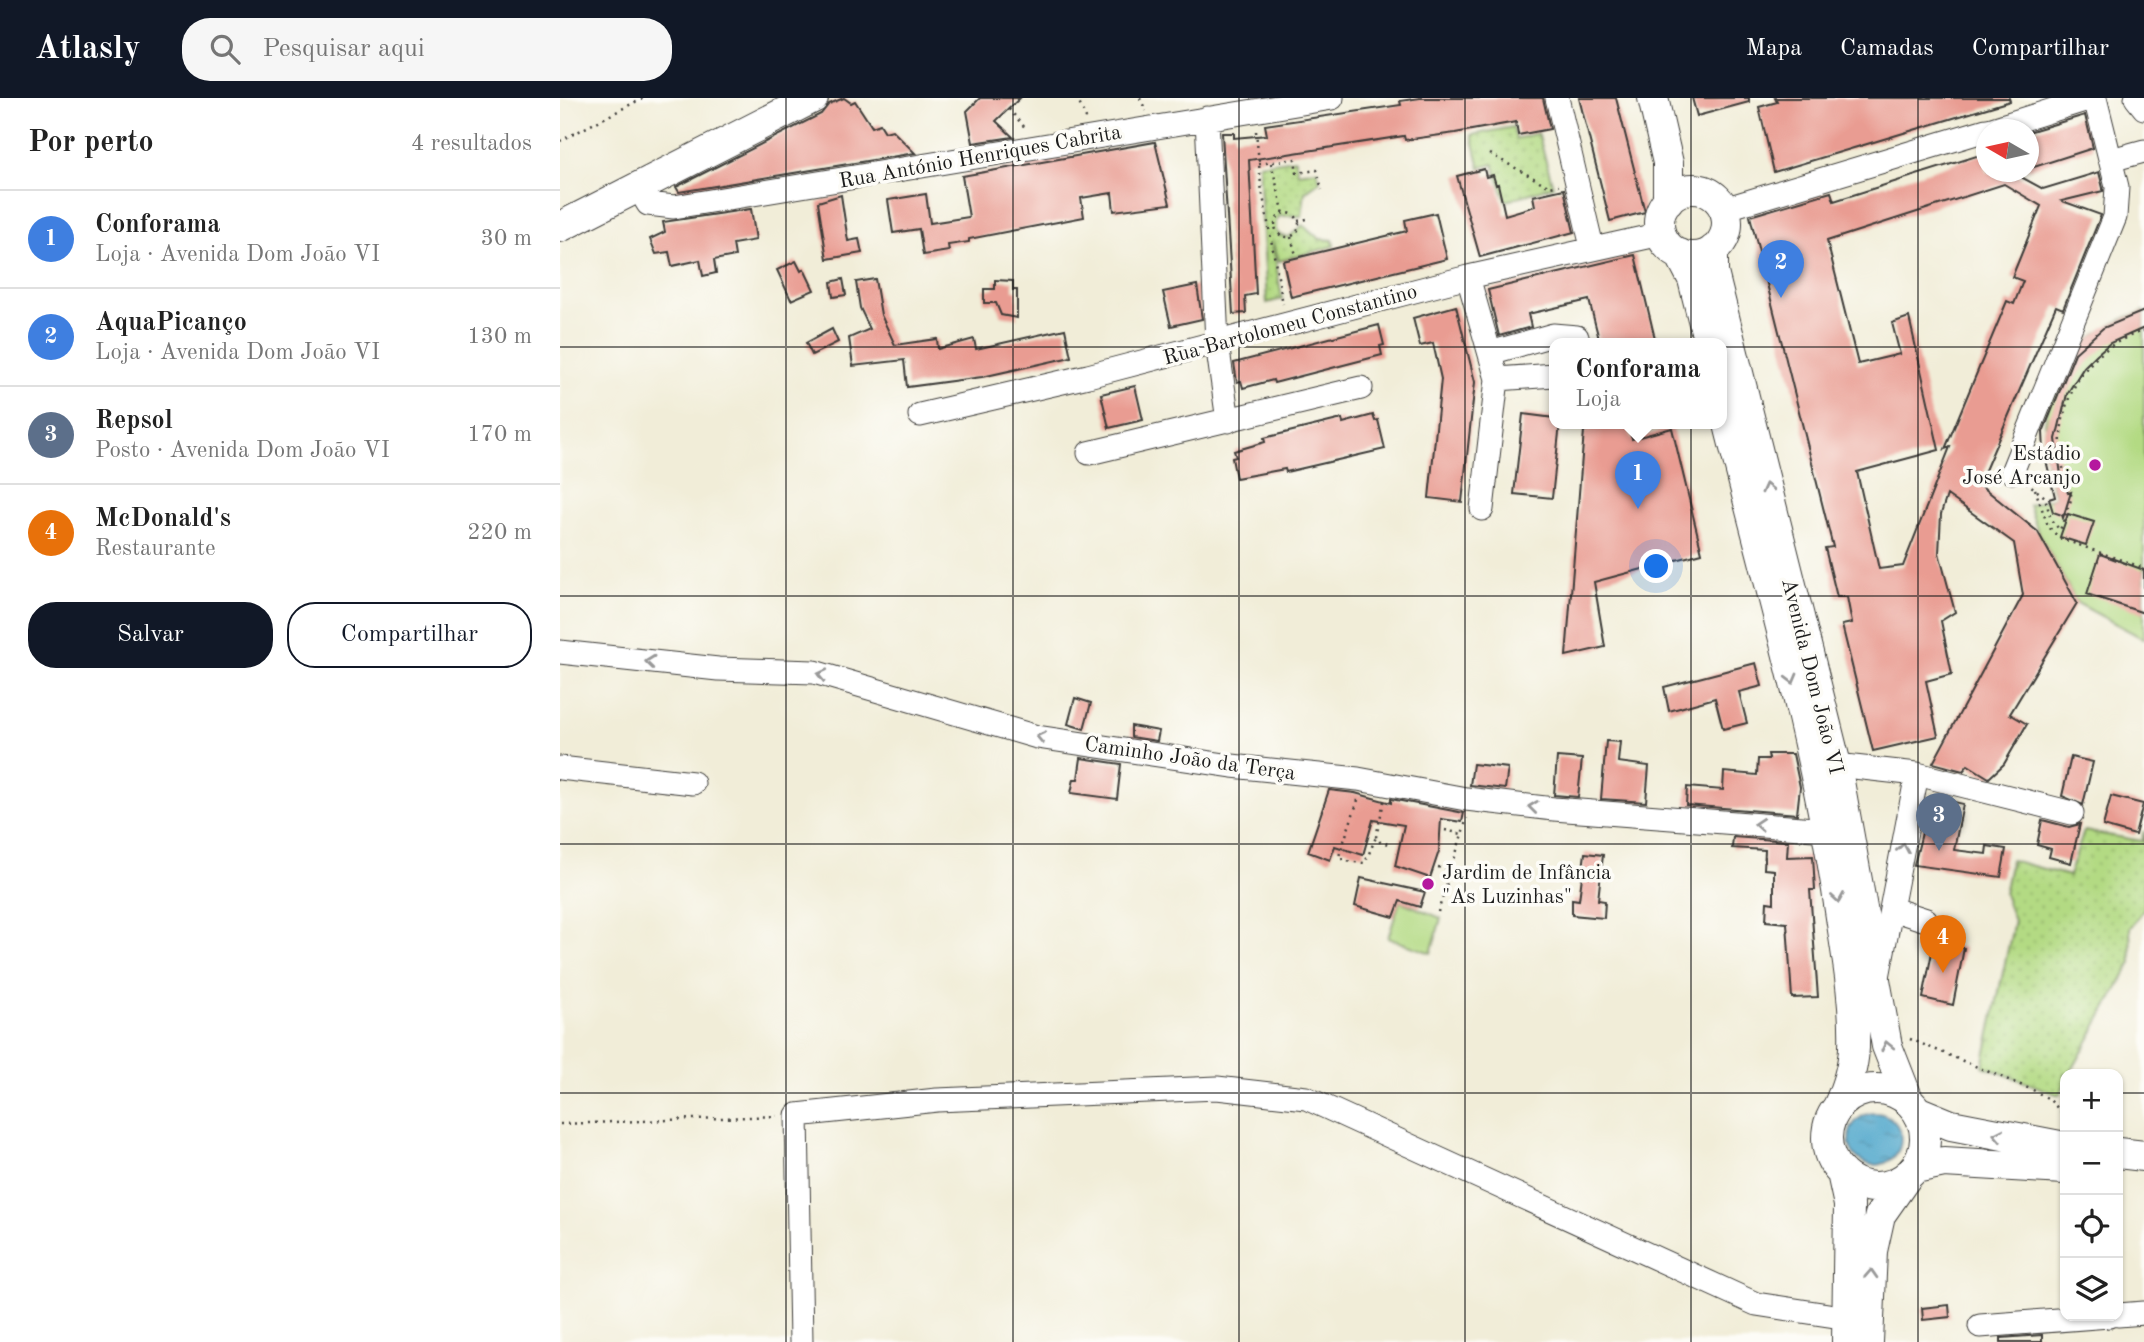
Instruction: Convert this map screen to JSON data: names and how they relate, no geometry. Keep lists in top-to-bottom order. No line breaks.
{"streets":{"main road":["Avenida Dom João VI"],"street":["Rua António Henriques Cabrita","Rua Bartolomeu Constantino","Caminho João da Terça"]},"crossings":[["Rua Bartolomeu Constantino","Avenida Dom João VI"],["Avenida Dom João VI","Caminho João da Terça"]],"one_way":["Caminho João da Terça"],"places":["Estádio José Arcanjo","Jardim de Infância \"As Luzinhas\""],"north":"left","page":{"header":"Atlasly","search":"Pesquisar aqui","nav":["Mapa","Camadas","Compartilhar"],"heading":["Por perto","4 resultados"],"list":[{"mark":"1","name":"Conforama","note":"Loja · Avenida Dom João VI","value":"30 m"},{"mark":"2","name":"AquaPicanço","note":"Loja · Avenida Dom João VI","value":"130 m"},{"mark":"3","name":"Repsol","note":"Posto · Avenida Dom João VI","value":"170 m"},{"mark":"4","name":"McDonald's","note":"Restaurante","value":"220 m"}],"pins":["2","1","3","4"],"popup":["Conforama","Loja"],"buttons":["Salvar","Compartilhar"],"map_buttons":["+","−"]}}
